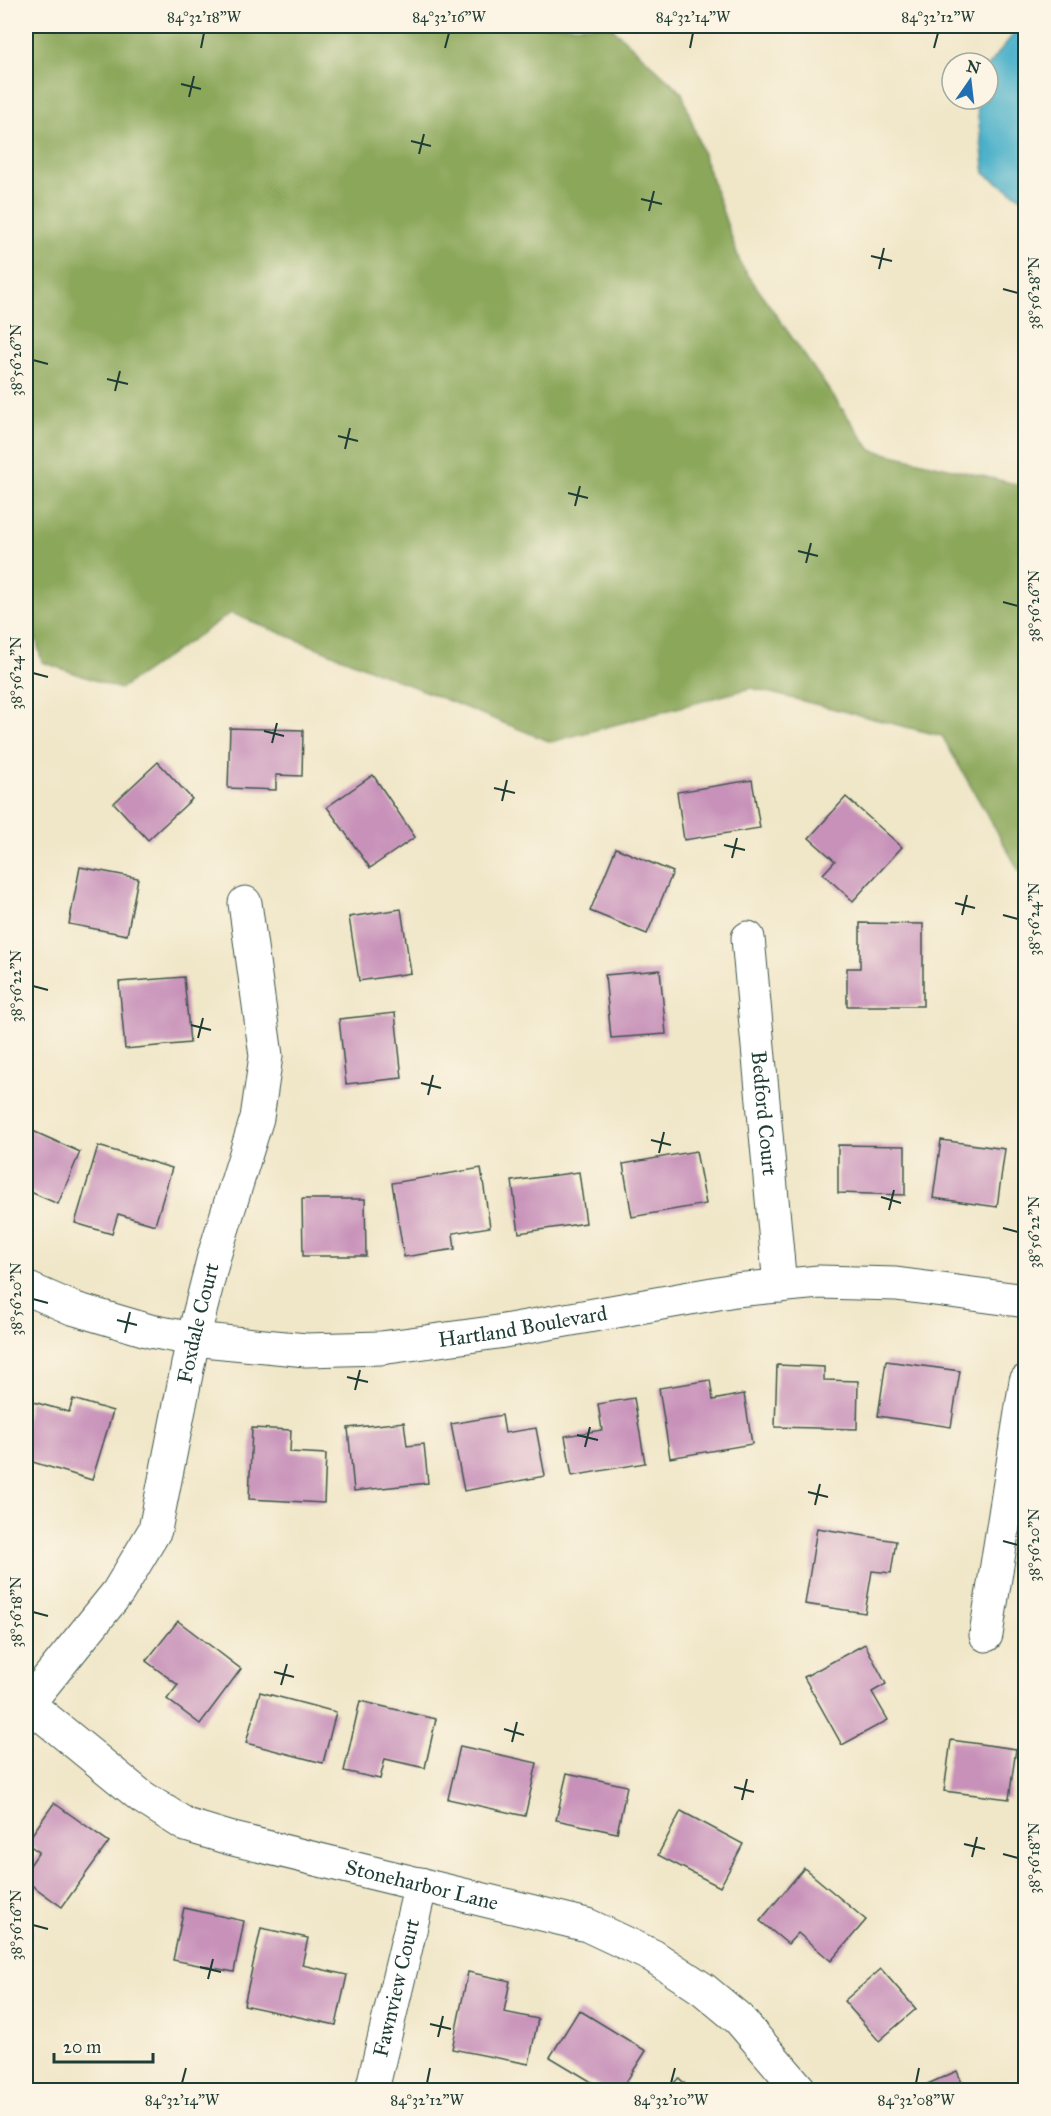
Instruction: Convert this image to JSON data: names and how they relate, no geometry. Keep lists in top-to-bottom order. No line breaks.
{"streets":{"street":["Bedford Court","Foxdale Court","Hartland Boulevard","Stoneharbor Lane","Fawnview Court"]},"crossings":[["Bedford Court","Hartland Boulevard"],["Foxdale Court","Hartland Boulevard"],["Foxdale Court","Stoneharbor Lane"],["Stoneharbor Lane","Fawnview Court"]],"scale_bar":"20 m","north":"top","coordinates":["84°32'18\"W","84°32'16\"W","84°32'14\"W","84°32'12\"W","38°56'28\"N","38°56'26\"N","38°56'24\"N","38°56'22\"N","38°56'20\"N","38°56'18\"N","38°56'16\"N","84°32'10\"W","84°32'08\"W"]}
